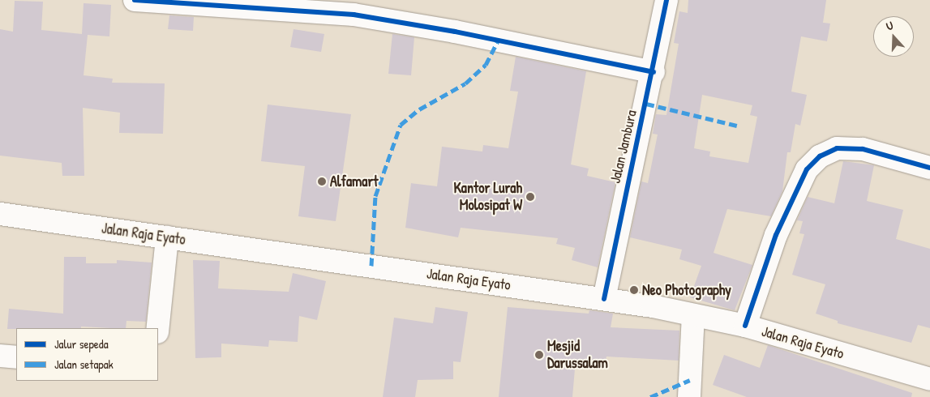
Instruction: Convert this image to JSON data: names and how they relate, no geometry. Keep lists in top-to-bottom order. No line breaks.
{"streets":{"street":["Jalan Jambura","Jalan Raja Eyato"]},"crossings":[["Jalan Jambura","Jalan Raja Eyato"]],"places":["Alfamart","Kantor Lurah Molosipat W","Neo Photography","Mesjid Darussalam"],"legend":["Jalur sepeda","Jalan setapak"],"north":"top"}
